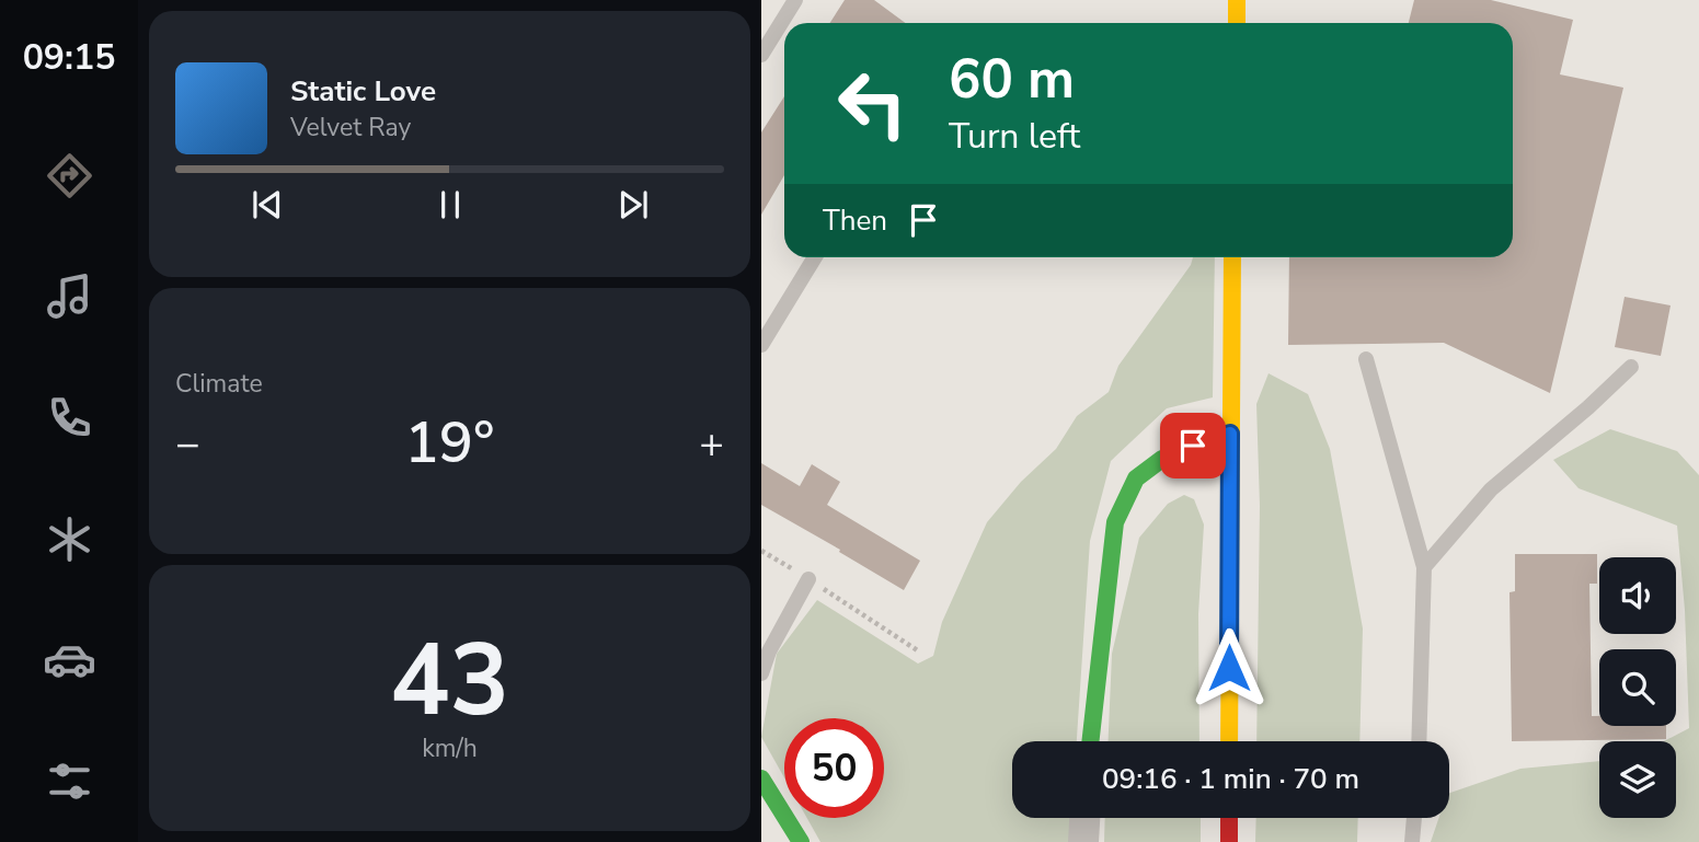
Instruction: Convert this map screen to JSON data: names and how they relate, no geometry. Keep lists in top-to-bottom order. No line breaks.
{"page":{"tabs":"09:15","turn":["60 m","Turn left"],"song":["Static Love","Velvet Ray"],"then":"Then","tile":["Climate",["43","km/h"]],"heat":["−","19°","+"],"limit":"50","trip":"09:16 · 1 min · 70 m"}}
